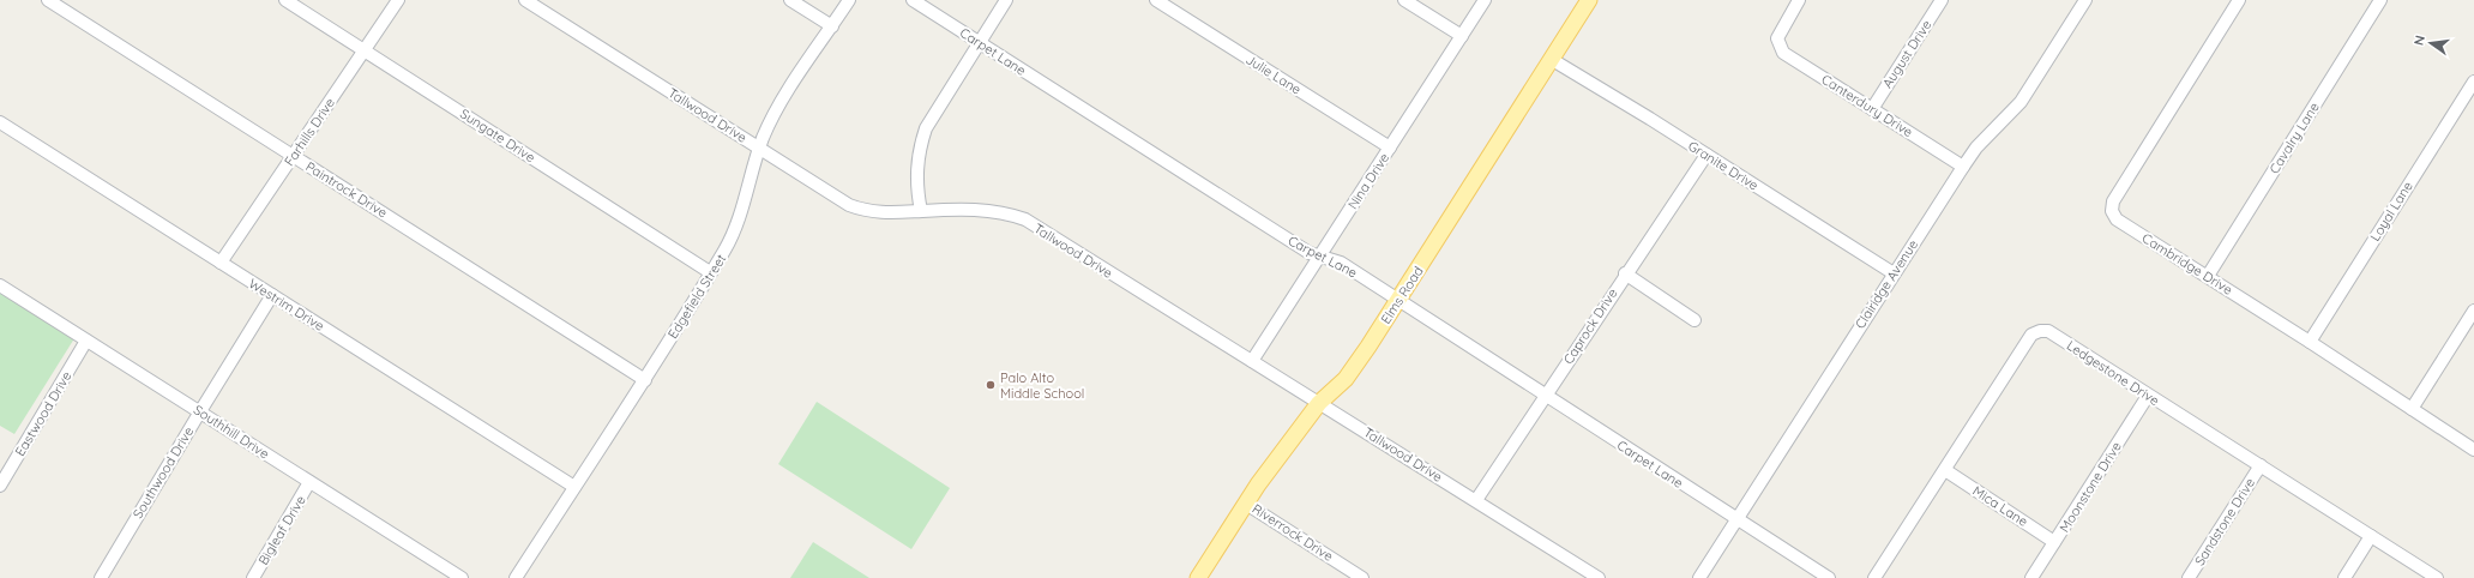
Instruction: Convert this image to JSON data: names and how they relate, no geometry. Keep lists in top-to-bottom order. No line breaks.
{"streets":{"main road":["Elms Road"],"street":["Carpet Lane","August Drive","Julie Lane","Canterdury Drive","Tallwood Drive","Farhills Drive","Sungate Drive","Cavalry Lane","Granite Drive","Nina Drive","Paintrock Drive","Loyal Lane","Cambridge Drive","Clairidge Avenue","Edgefield Street","Westrim Drive","Caprock Drive","Ledgestone Drive","Eastwood Drive","Southhill Drive","Southwood Drive","Moonstone Drive","Mica Lane","Sandstone Drive","Bigleaf Drive","Riverrock Drive"]},"crossings":[["Carpet Lane","Nina Drive"],["Carpet Lane","Clairidge Avenue"],["Carpet Lane","Elms Road"],["Carpet Lane","Caprock Drive"],["August Drive","Canterdury Drive"],["Julie Lane","Nina Drive"],["Canterdury Drive","Clairidge Avenue"],["Tallwood Drive","Nina Drive"],["Tallwood Drive","Elms Road"],["Tallwood Drive","Edgefield Street"],["Tallwood Drive","Caprock Drive"],["Farhills Drive","Sungate Drive"],["Farhills Drive","Paintrock Drive"],["Farhills Drive","Westrim Drive"],["Sungate Drive","Edgefield Street"],["Cavalry Lane","Cambridge Drive"],["Granite Drive","Clairidge Avenue"],["Granite Drive","Elms Road"],["Granite Drive","Caprock Drive"],["Paintrock Drive","Edgefield Street"],["Loyal Lane","Cambridge Drive"],["Elms Road","Riverrock Drive"],["Edgefield Street","Westrim Drive"],["Westrim Drive","Southwood Drive"],["Ledgestone Drive","Moonstone Drive"],["Ledgestone Drive","Mica Lane"],["Ledgestone Drive","Sandstone Drive"],["Eastwood Drive","Southhill Drive"],["Southhill Drive","Southwood Drive"],["Southhill Drive","Bigleaf Drive"],["Moonstone Drive","Mica Lane"]],"places":["Palo Alto Middle School"],"north":"left"}
